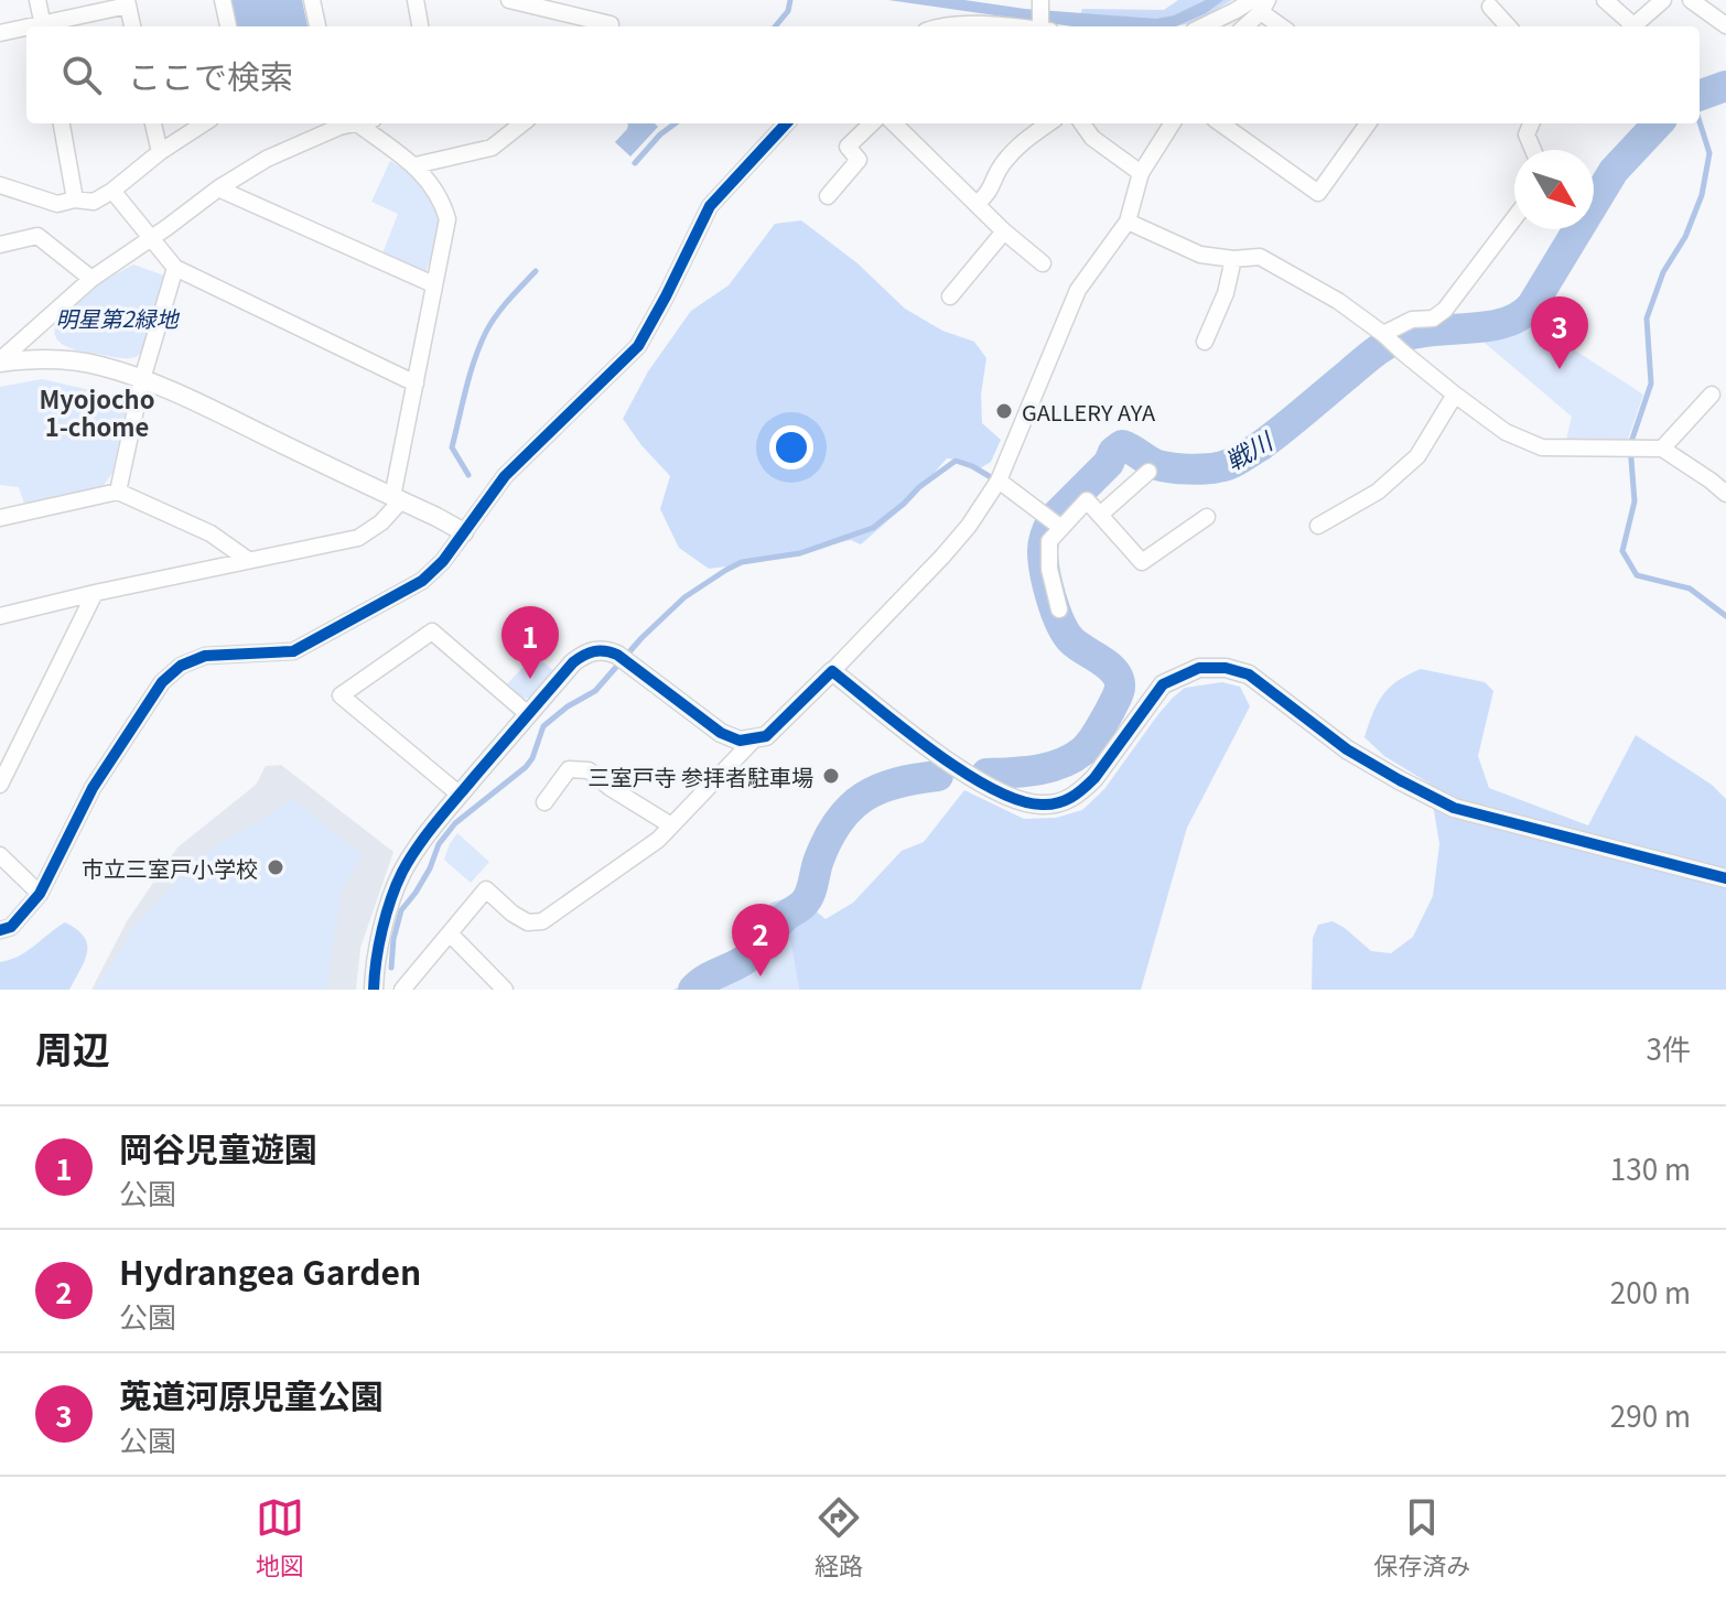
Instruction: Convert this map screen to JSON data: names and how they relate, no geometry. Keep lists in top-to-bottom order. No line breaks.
{"districts":["Myojocho 1-chome"],"water":["戦川"],"parks":["明星第2緑地"],"places":["GALLERY AYA","三室戸寺 参拝者駐車場","市立三室戸小学校"],"north":"bottom right","page":{"search":"ここで検索","pins":["3","1","2"],"heading":["周辺","3件"],"list":[{"mark":"1","name":"岡谷児童遊園","note":"公園","value":"130 m"},{"mark":"2","name":"Hydrangea Garden","note":"公園","value":"200 m"},{"mark":"3","name":"莵道河原児童公園","note":"公園","value":"290 m"}],"nav":["地図","経路","保存済み"]}}
